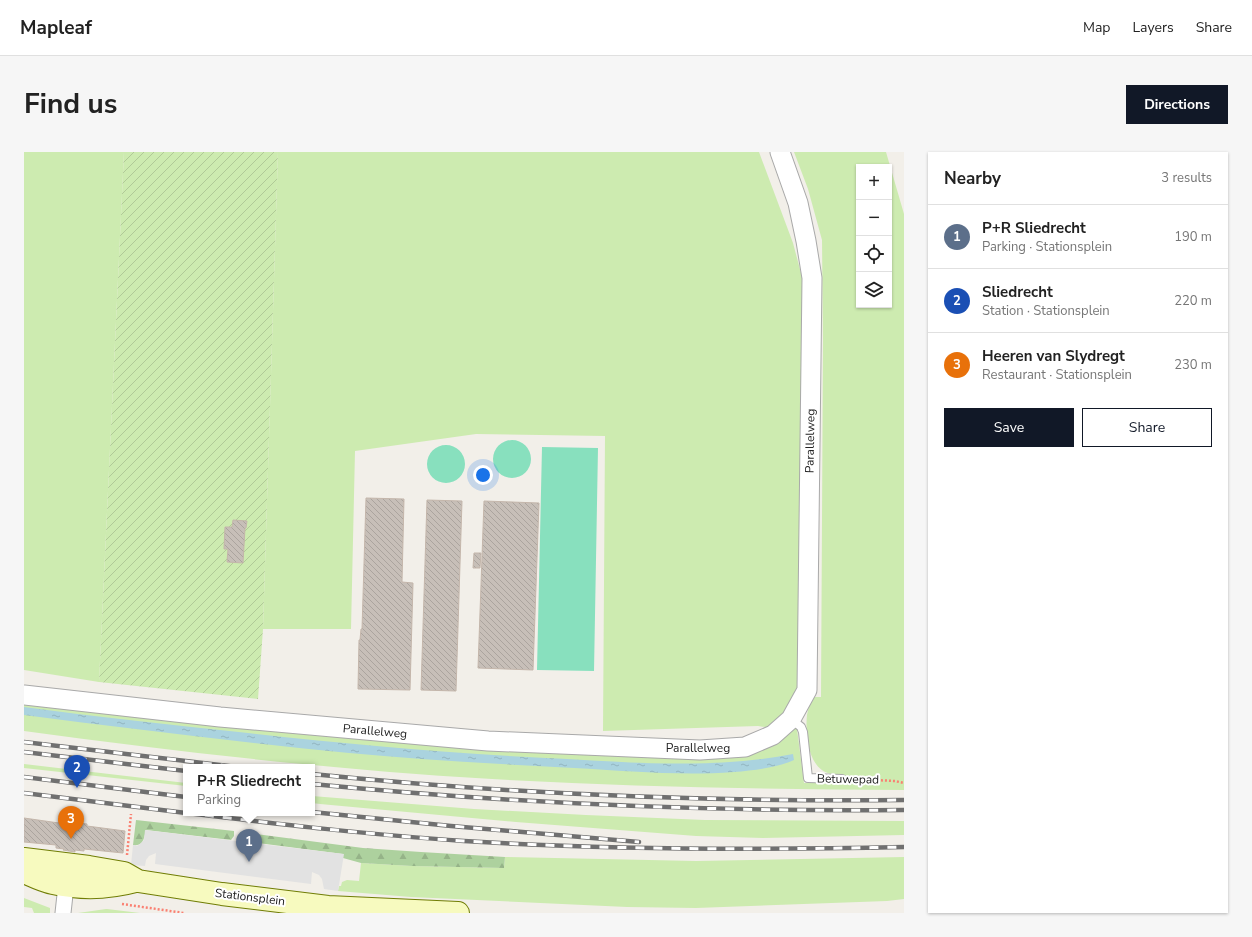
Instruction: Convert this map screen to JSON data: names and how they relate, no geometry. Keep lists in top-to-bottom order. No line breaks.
{"streets":{"main road":["Stationsplein"],"street":["Parallelweg"],"lane":["Betuwepad"]},"crossings":[["Parallelweg","Betuwepad"]],"page":{"header":"Mapleaf","nav":["Map","Layers","Share"],"title":"Find us","buttons":["Directions",["Save","Share"]],"heading":["Nearby","3 results"],"map_buttons":["+","−"],"list":[{"mark":"1","name":"P+R Sliedrecht","note":"Parking · Stationsplein","value":"190 m"},{"mark":"2","name":"Sliedrecht","note":"Station · Stationsplein","value":"220 m"},{"mark":"3","name":"Heeren van Slydregt","note":"Restaurant · Stationsplein","value":"230 m"}],"pins":["2","3","1"],"popup":["P+R Sliedrecht","Parking"]}}
